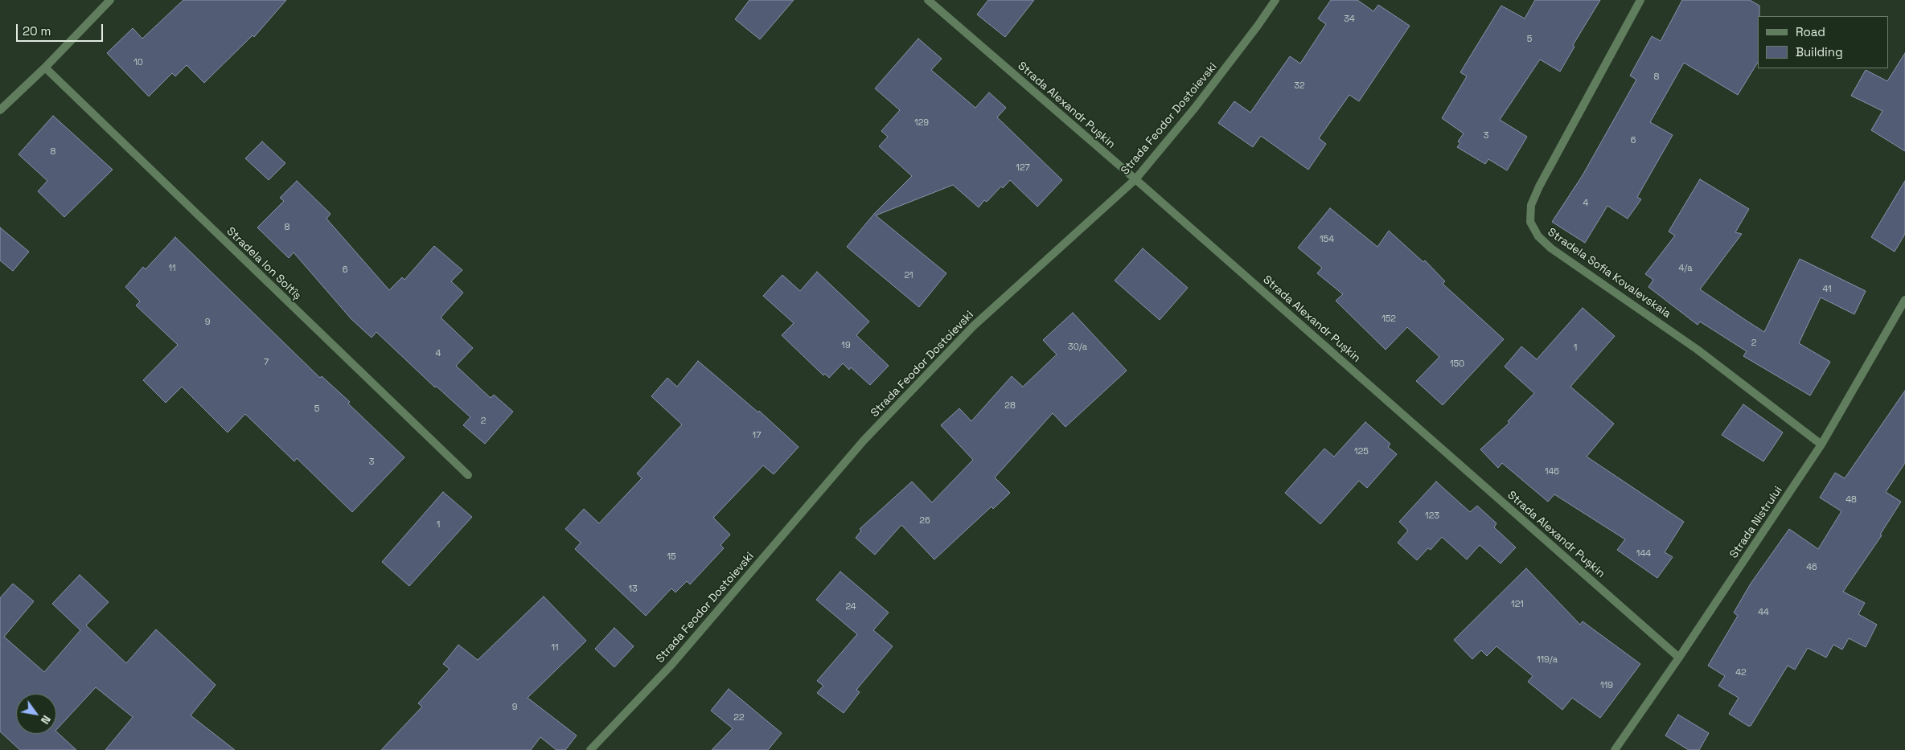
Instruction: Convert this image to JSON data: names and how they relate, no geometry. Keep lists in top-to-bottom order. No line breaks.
{"streets":{"street":["Strada Alexandr Pușkin","Strada Feodor Dostoievski","Stradela Ion Soltîș","Stradela Sofia Kovalevskaia","Strada Nistrului"]},"crossings":[["Strada Alexandr Pușkin","Strada Feodor Dostoievski"],["Strada Alexandr Pușkin","Strada Nistrului"],["Stradela Sofia Kovalevskaia","Strada Nistrului"]],"house_numbers":["34","5","10","8","32","129","3","6","8","127","4","8","154","11","4/a","6","21","41","152","9","2","19","30/a","1","4","7","150","28","5","2","17","125","3","146","48","123","26","1","144","15","46","13","121","24","44","11","119/a","42","119","9","22"],"legend":["Road","Building"],"scale_bar":"20 m","north":"bottom right"}
